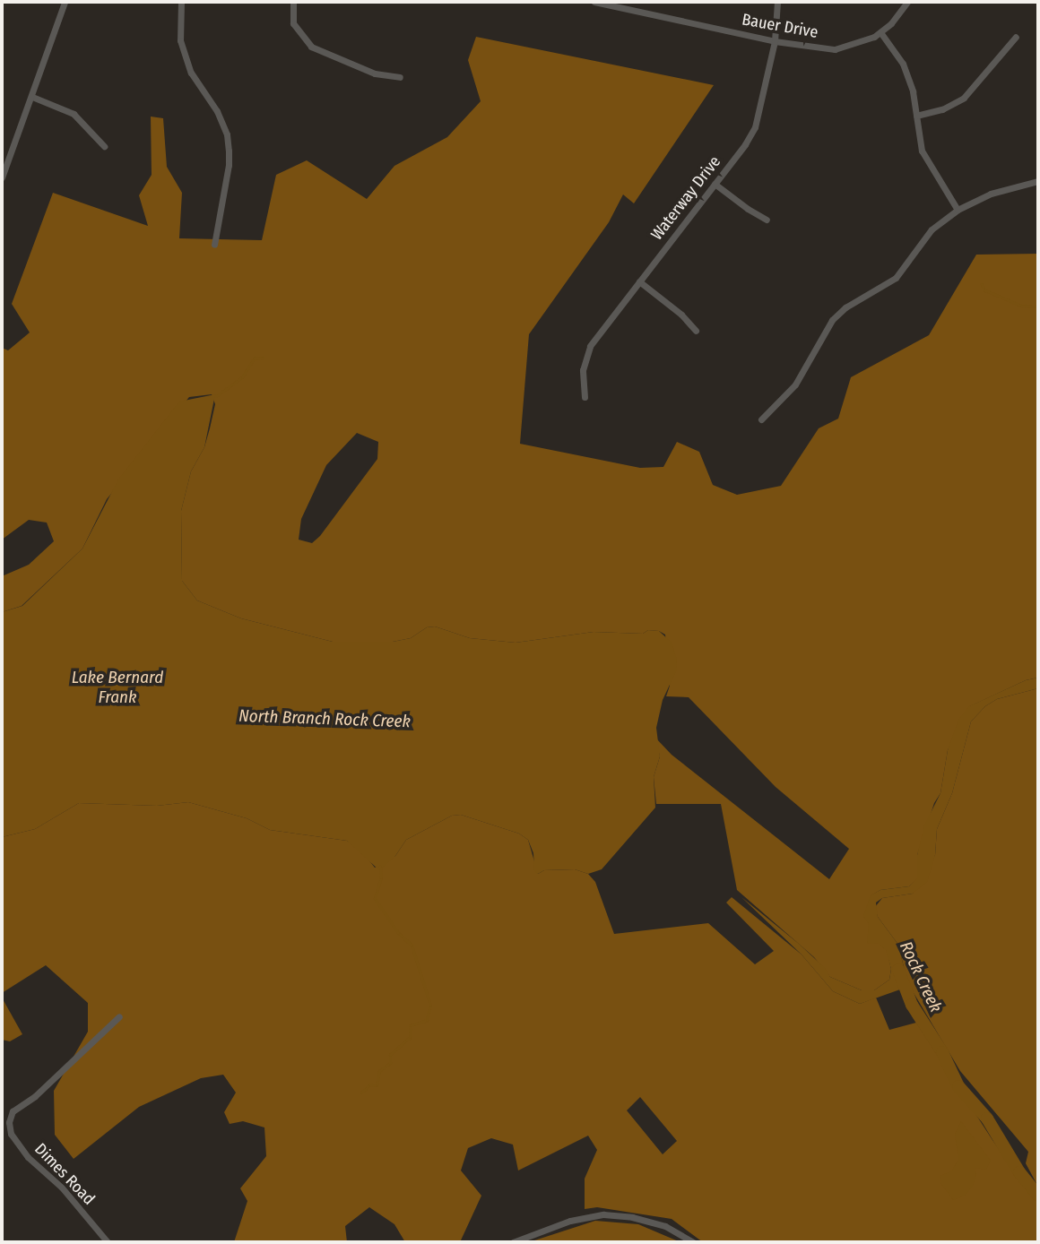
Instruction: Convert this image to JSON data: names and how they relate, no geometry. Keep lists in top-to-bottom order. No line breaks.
{"streets":{"street":["Bauer Drive","Waterway Drive","Dimes Road"]},"crossings":[["Bauer Drive","Waterway Drive"]],"water":["Lake Bernard Frank","North Branch Rock Creek","Rock Creek"]}
